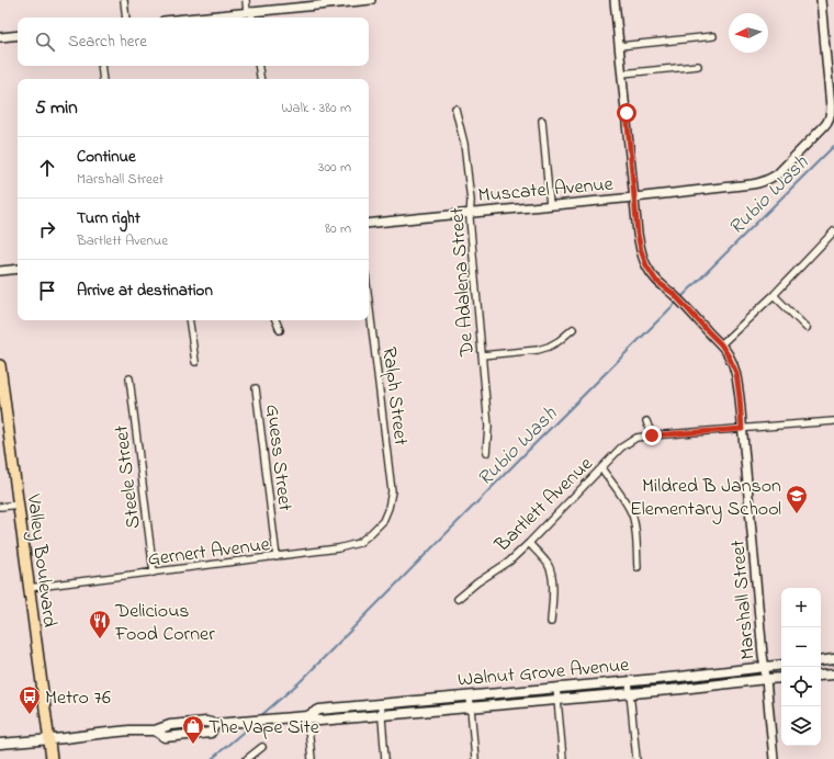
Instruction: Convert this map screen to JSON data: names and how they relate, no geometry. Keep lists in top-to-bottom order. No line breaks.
{"streets":{"main road":["Valley Boulevard","Walnut Grove Avenue"],"street":["Muscatel Avenue","De Adalena Street","Ralph Street","Guess Street","Steele Street","Bartlett Avenue","Gernert Avenue","Marshall Street"]},"crossings":[["Muscatel Avenue","De Adalena Street"],["Muscatel Avenue","Marshall Street"],["Ralph Street","Gernert Avenue"],["Guess Street","Gernert Avenue"],["Steele Street","Gernert Avenue"],["Bartlett Avenue","Marshall Street"],["Gernert Avenue","Valley Boulevard"],["Valley Boulevard","Walnut Grove Avenue"],["Marshall Street","Walnut Grove Avenue"]],"water":["Rubio Wash"],"places":{"school or university":["Mildred B Janson Elementary School"],"restaurant":["Delicious Food Corner"],"bus stop":["Metro 76"],"shop":["The Vape Site"]},"north":"left","page":{"search":"Search here","heading":["5 min","Walk · 380 m"],"list":[["Continue","Marshall Street","300 m"],["Turn right","Bartlett Avenue","80 m"],"Arrive at destination"],"map_buttons":["+","−"]}}
